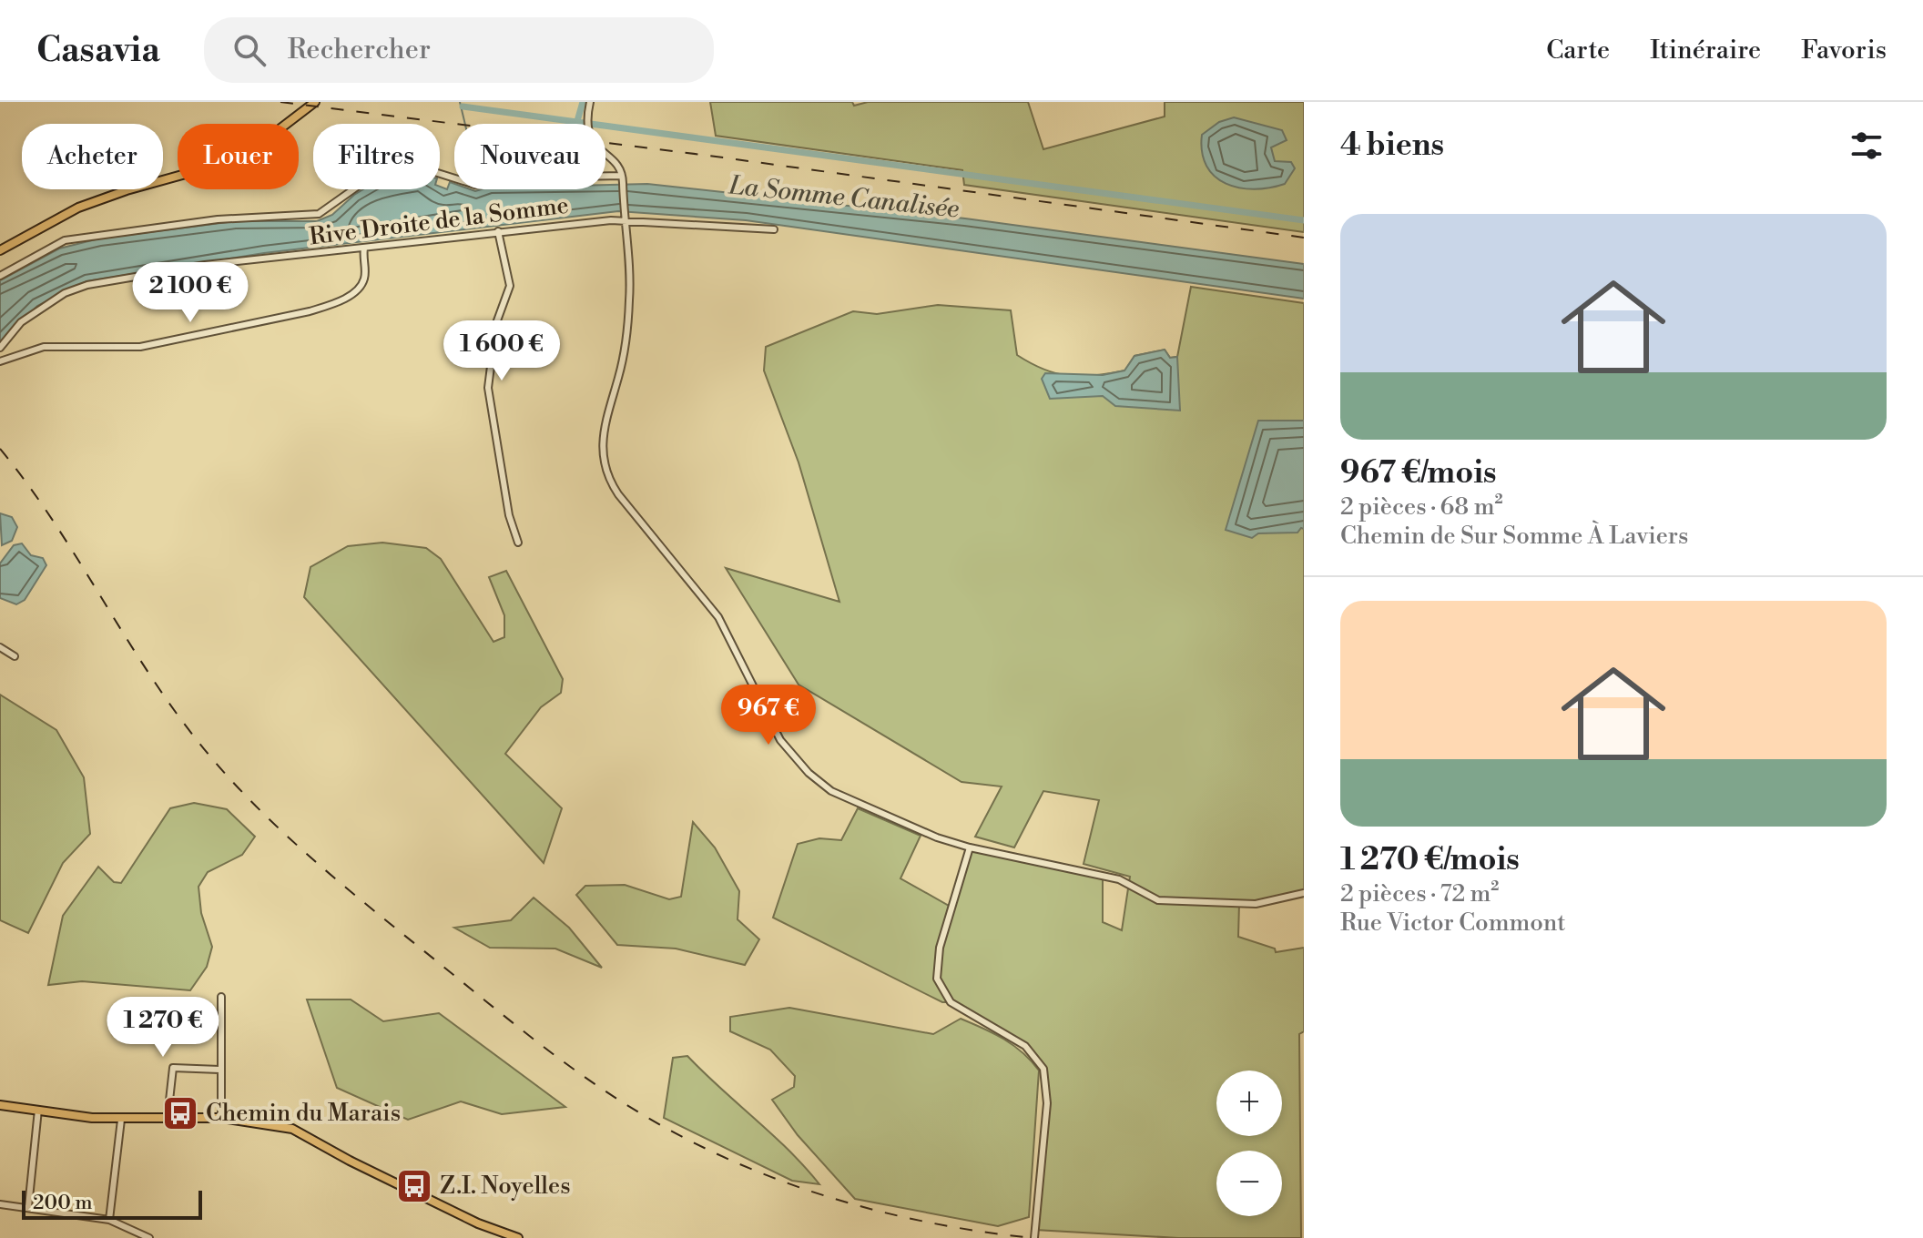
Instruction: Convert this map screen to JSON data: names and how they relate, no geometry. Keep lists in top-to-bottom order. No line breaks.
{"streets":{"street":["Rive Droite de la Somme"]},"water":["La Somme Canalisée"],"places":{"bus stop":["Chemin du Marais","Z.I. Noyelles"]},"scale_bar":"200 m","page":{"header":"Casavia","search":"Rechercher","nav":["Carte","Itinéraire","Favoris"],"heading":"4 biens","chip":["Acheter","Louer","Filtres","Nouveau"],"list":[{"name":"967 €/mois","note":"2 pièces · 68 m² · Chemin de Sur Somme À Laviers"},{"name":"1 270 €/mois","note":"2 pièces · 72 m² · Rue Victor Commont"}],"price":["2 100 €","1 600 €","967 €","1 270 €"],"map_buttons":["+","−"],"scale":"200 m"}}
